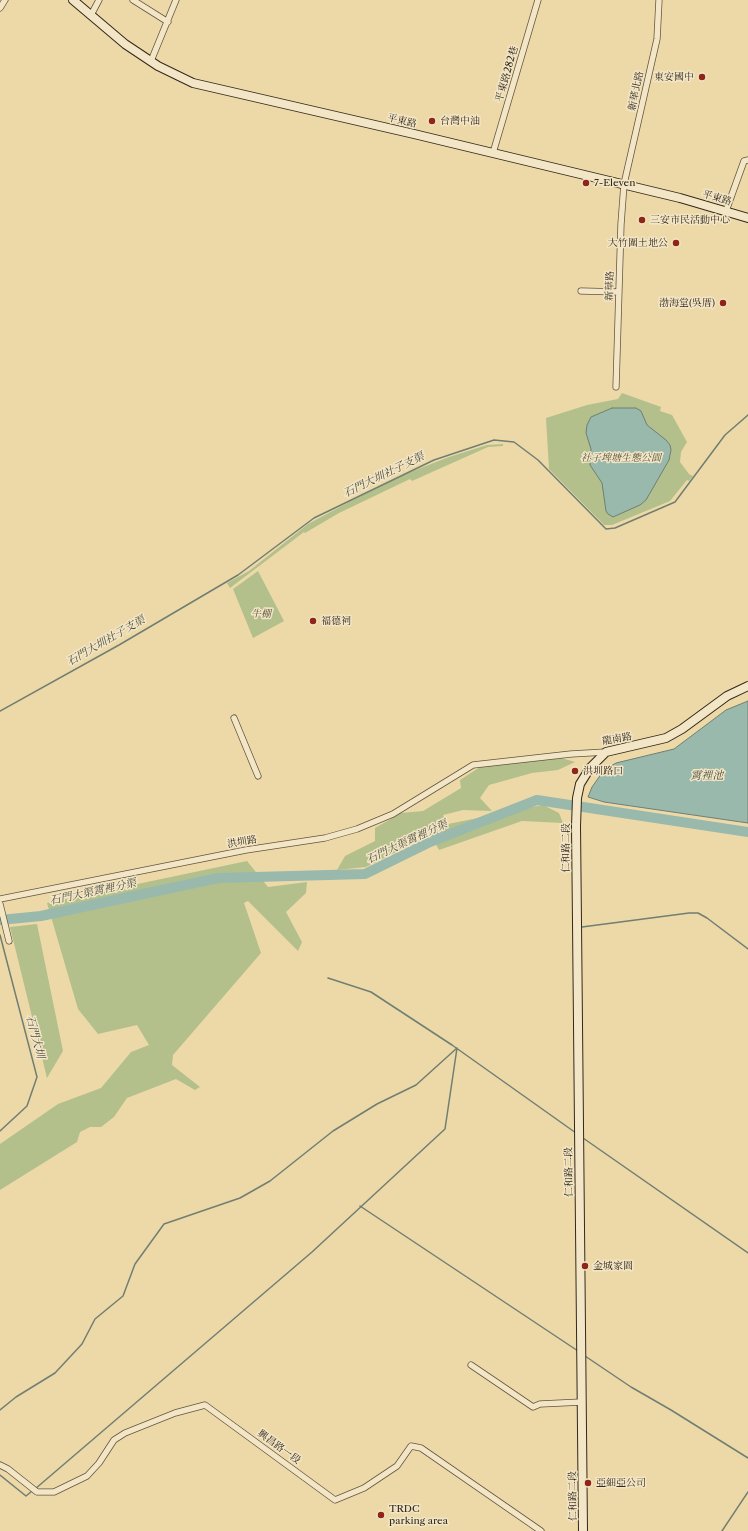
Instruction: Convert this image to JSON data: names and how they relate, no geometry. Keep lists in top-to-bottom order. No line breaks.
{"streets":{"main road":["平東路","龍南路","仁和路二段"],"street":["平東路282巷","新華北路","新華路","洪圳路","興昌路一段"]},"crossings":[["平東路282巷","平東路"],["新華北路","平東路"],["新華北路","新華路"],["平東路","新華路"],["龍南路","洪圳路"],["龍南路","仁和路二段"]],"water":["石門大圳社子支渠","霄裡池","石門大渠霄裡分渠","石門大圳"],"parks":["社子埤塘生態公園","牛棚"],"places":["東安國中","台灣中油","7-Eleven","三安市民活動中心","大竹圍土地公","渤海堂(吳厝)","福德祠","洪圳路口","金城家園","亞細亞公司","TRDC parking area"]}
